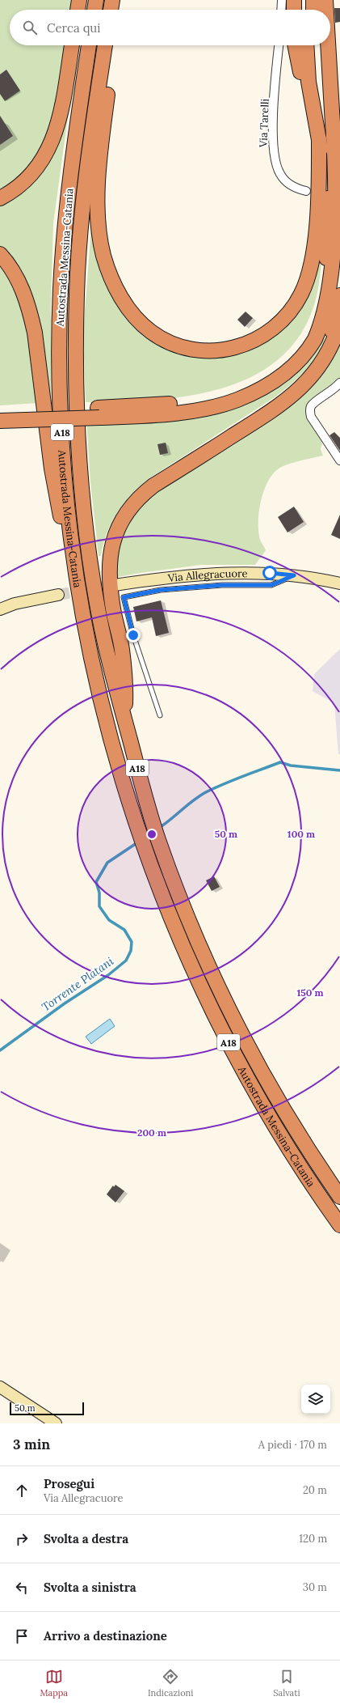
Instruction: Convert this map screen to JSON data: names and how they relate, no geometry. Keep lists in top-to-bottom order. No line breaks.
{"streets":{"highway":["Autostrada Messina-Catania","A18"],"street":["Via Tarelli","Via Allegracuore"]},"water":["Torrente Platani"],"scale_bar":"50 m","page":{"search":"Cerca qui","scale":"50 m","heading":["3 min","A piedi · 170 m"],"list":[["Prosegui","Via Allegracuore","20 m"],["Svolta a destra","120 m"],["Svolta a sinistra","30 m"],"Arrivo a destinazione"],"nav":["Mappa","Indicazioni","Salvati"]},"rings":["50 m","100 m","150 m","200 m"]}
